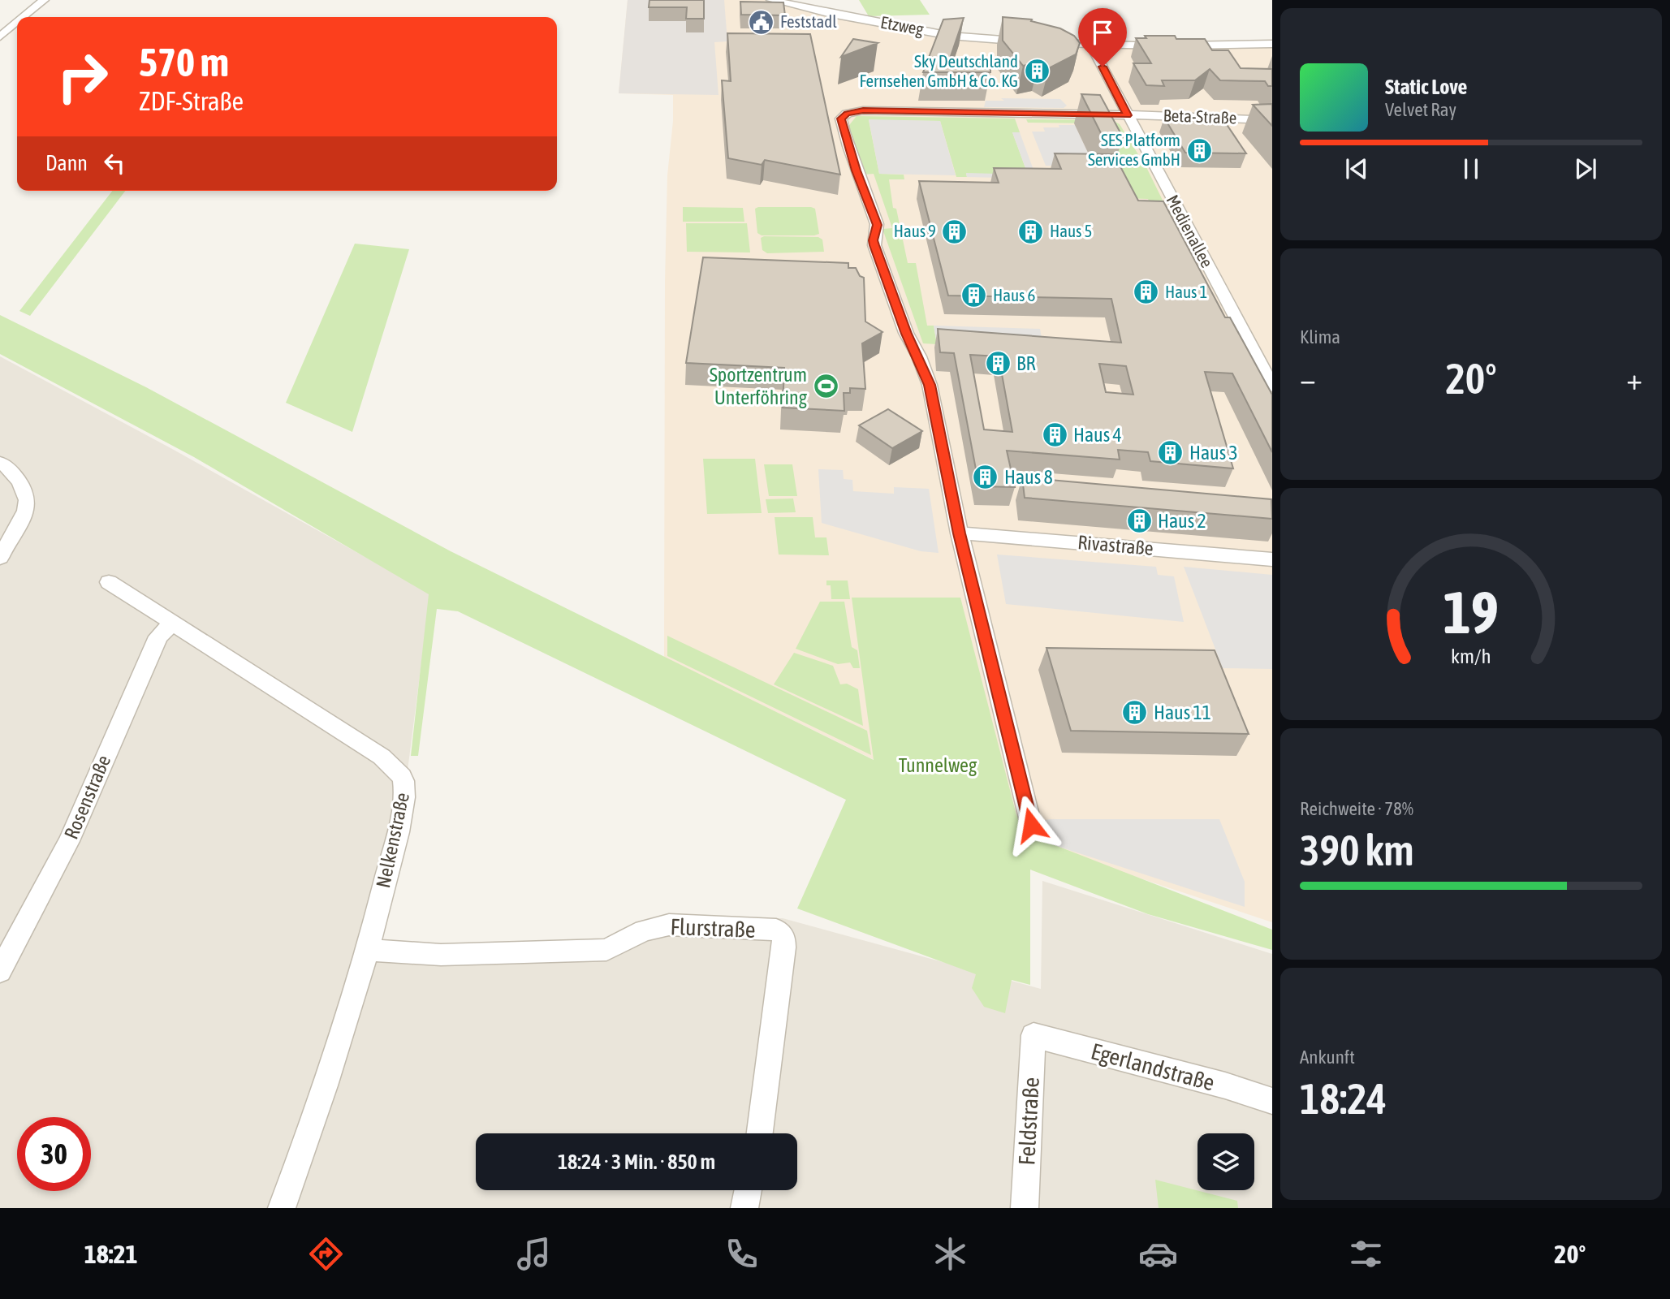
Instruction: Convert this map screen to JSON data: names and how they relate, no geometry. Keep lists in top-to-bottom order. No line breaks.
{"streets":{"street":["Etzweg","Beta-Straße","Medienallee","Rivastraße","Rosenstraße","Nelkenstraße","Flurstraße","Egerlandstraße","Feldstraße"]},"crossings":[["Etzweg","Medienallee"],["Beta-Straße","Medienallee"],["Beta-Straße","Rivastraße"],["Rosenstraße","Nelkenstraße"],["Nelkenstraße","Flurstraße"],["Egerlandstraße","Feldstraße"]],"parks":["Tunnelweg"],"places":{"public building":["Feststadl"],"building":["Sky Deutschland Fernsehen GmbH & Co. KG","SES Platform Services GmbH","Haus 9","Haus 5","Haus 1","Haus 6","BR","Haus 4","Haus 3","Haus 8","Haus 2","Haus 11"],"sports":["Sportzentrum Unterföhring"]},"page":{"turn":["570 m","ZDF-Straße"],"song":["Static Love","Velvet Ray"],"then":"Dann","tile":["Klima",["Reichweite · 78%","390 km"],["Ankunft","18:24"]],"heat":["−","20°","+"],"limit":"30","trip":"18:24 · 3 Min. · 850 m","tabs":["18:21","20°"],"gauge":["19","km/h"]}}
